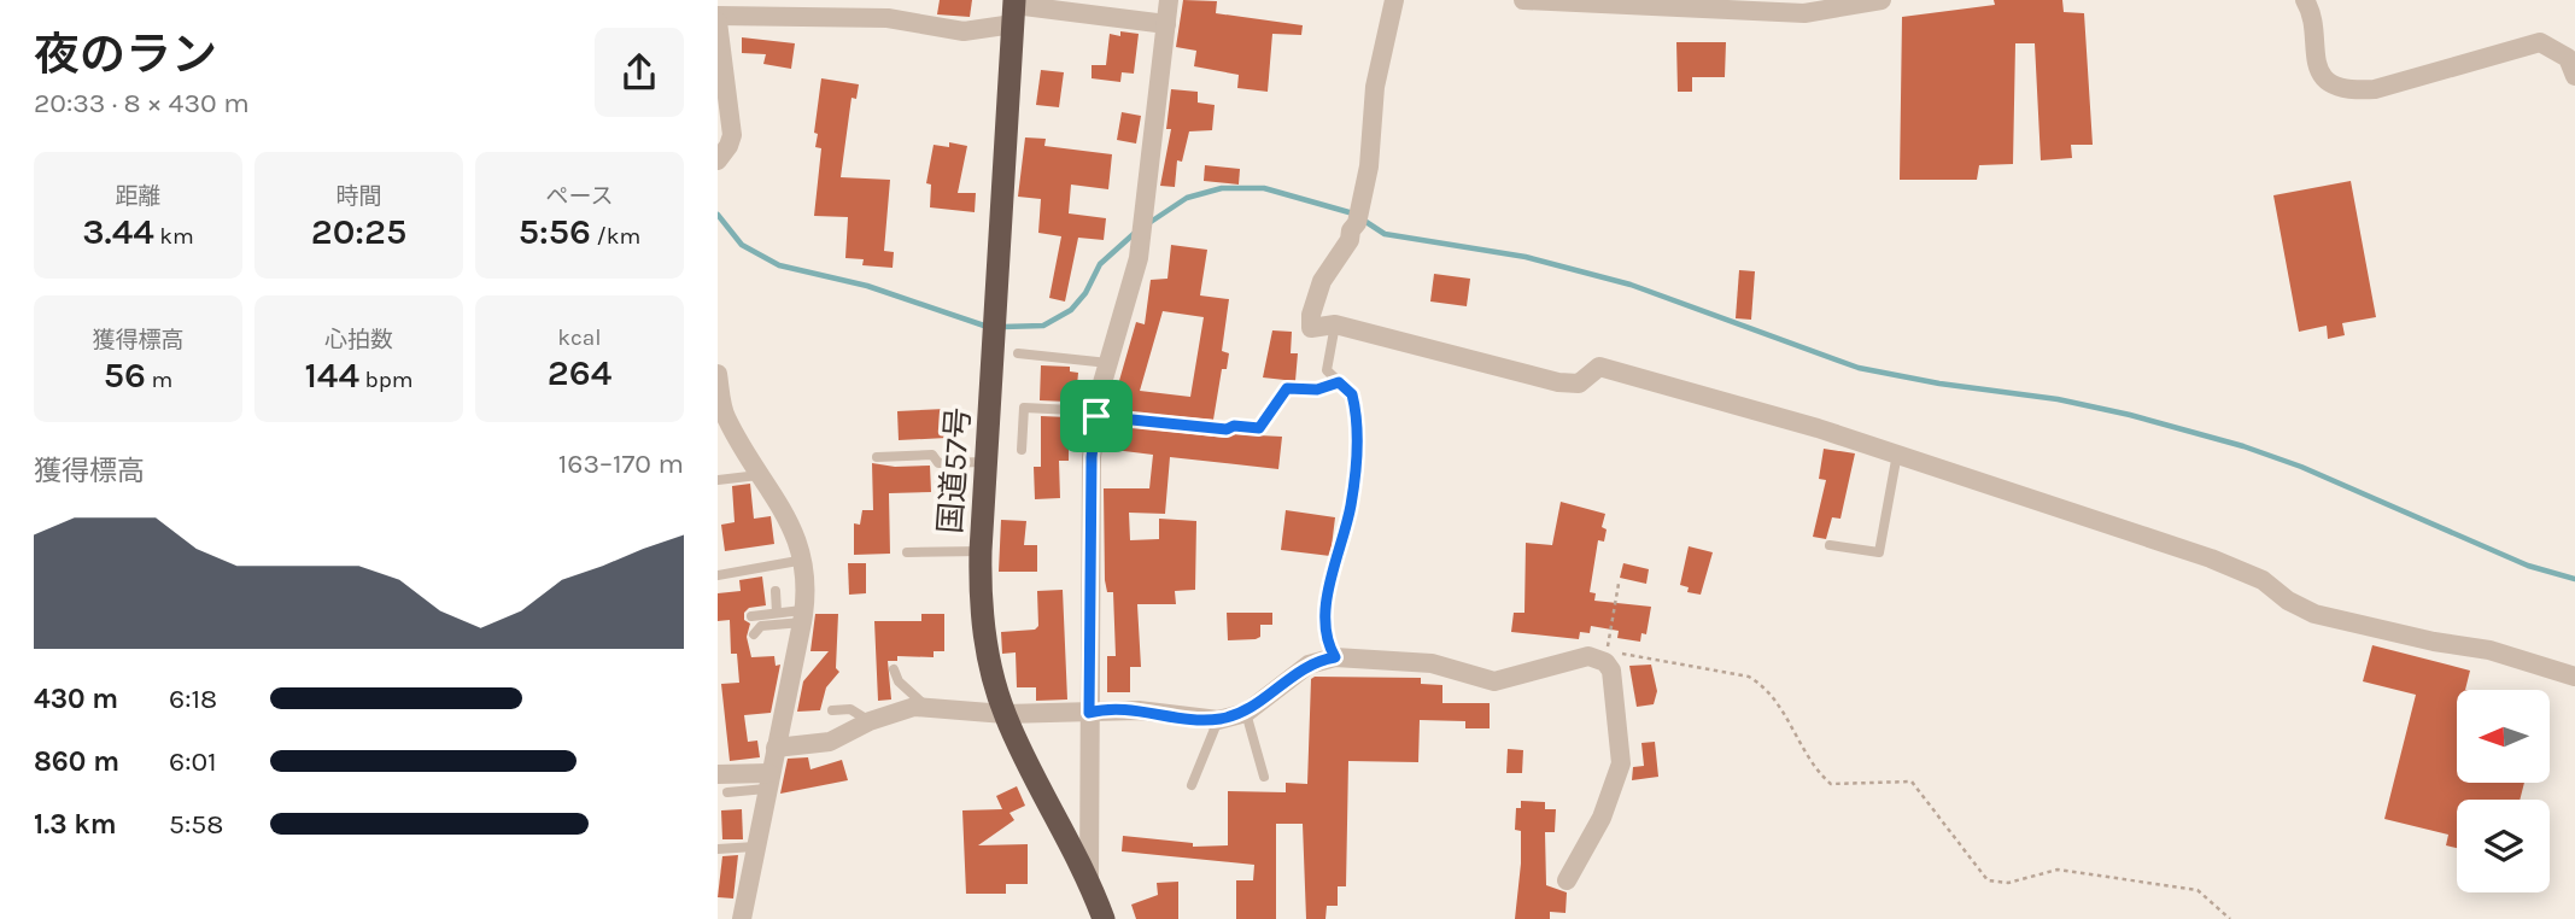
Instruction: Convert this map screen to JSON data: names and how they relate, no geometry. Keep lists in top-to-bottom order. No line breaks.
{"streets":{"highway":["国道57号"]},"north":"left","page":{"heading":["夜のラン","20:33 · 8 × 430 m"],"stats":[["距離","3.44 km"],["時間","20:25"],["ペース","5:56 /km"],["獲得標高","56 m"],["心拍数","144 bpm"],["kcal","264"]],"chart":["獲得標高","163–170 m"],"list":[{"name":"430 m","note":"6:18"},{"name":"860 m","note":"6:01"},{"name":"1.3 km","note":"5:58"}]}}
